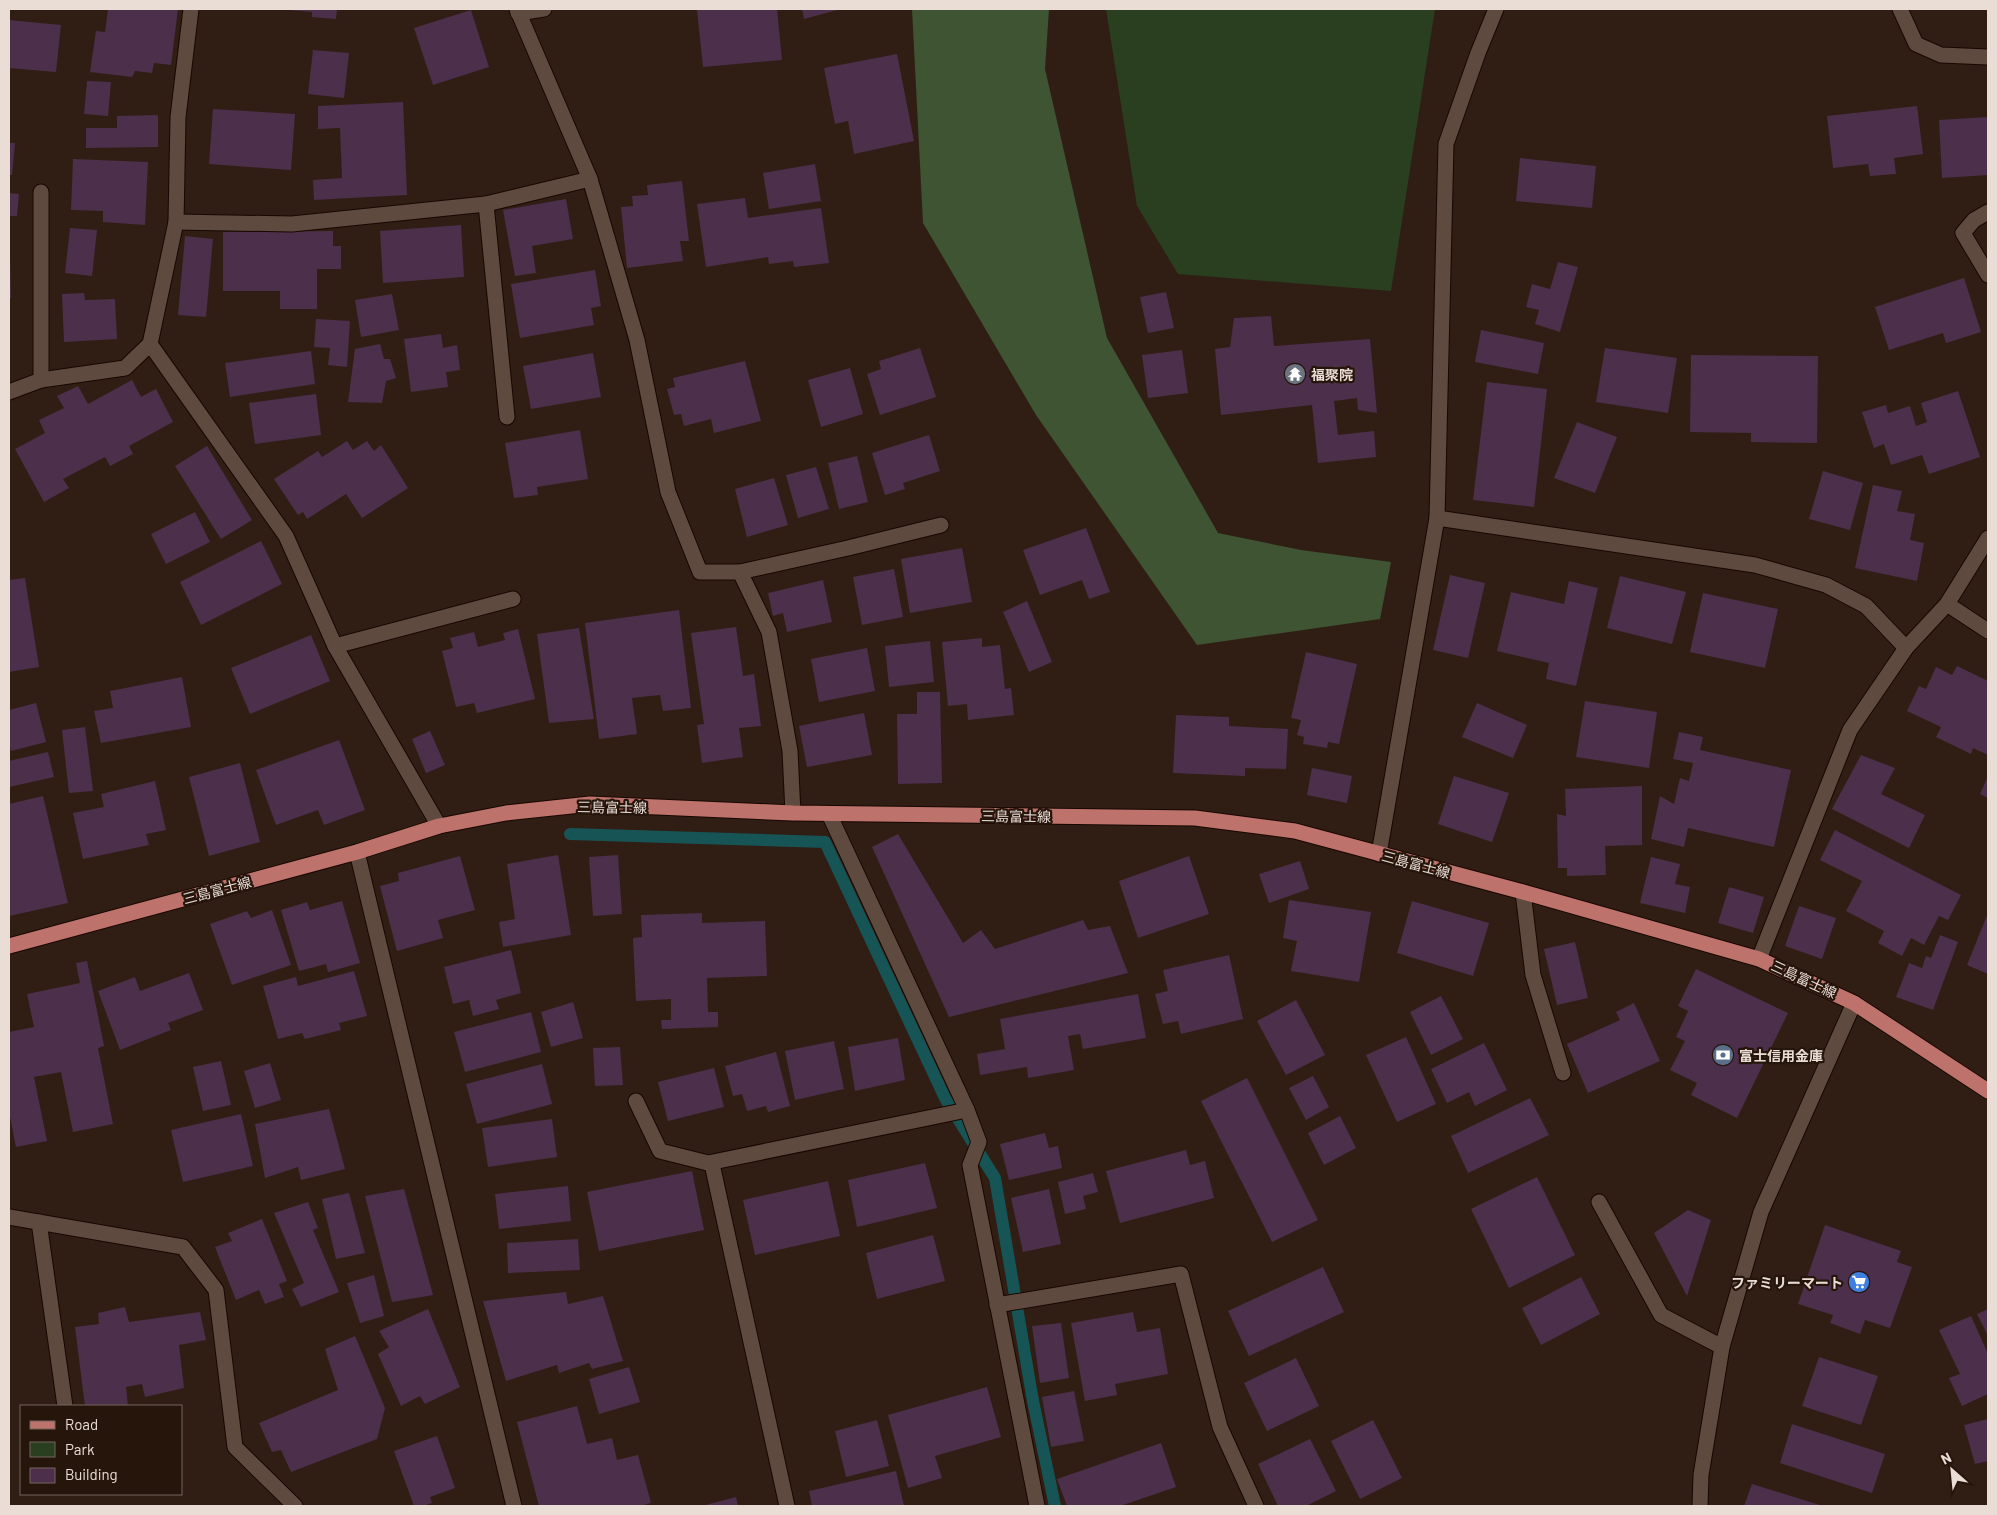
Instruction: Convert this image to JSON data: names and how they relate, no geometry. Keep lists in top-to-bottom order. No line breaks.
{"streets":{"main road":["三島富士線"]},"places":{"temple":["福聚院"],"bank":["富士信用金庫"],"supermarket":["ファミリーマート"]},"legend":["Road","Park","Building"],"north":"top left"}
